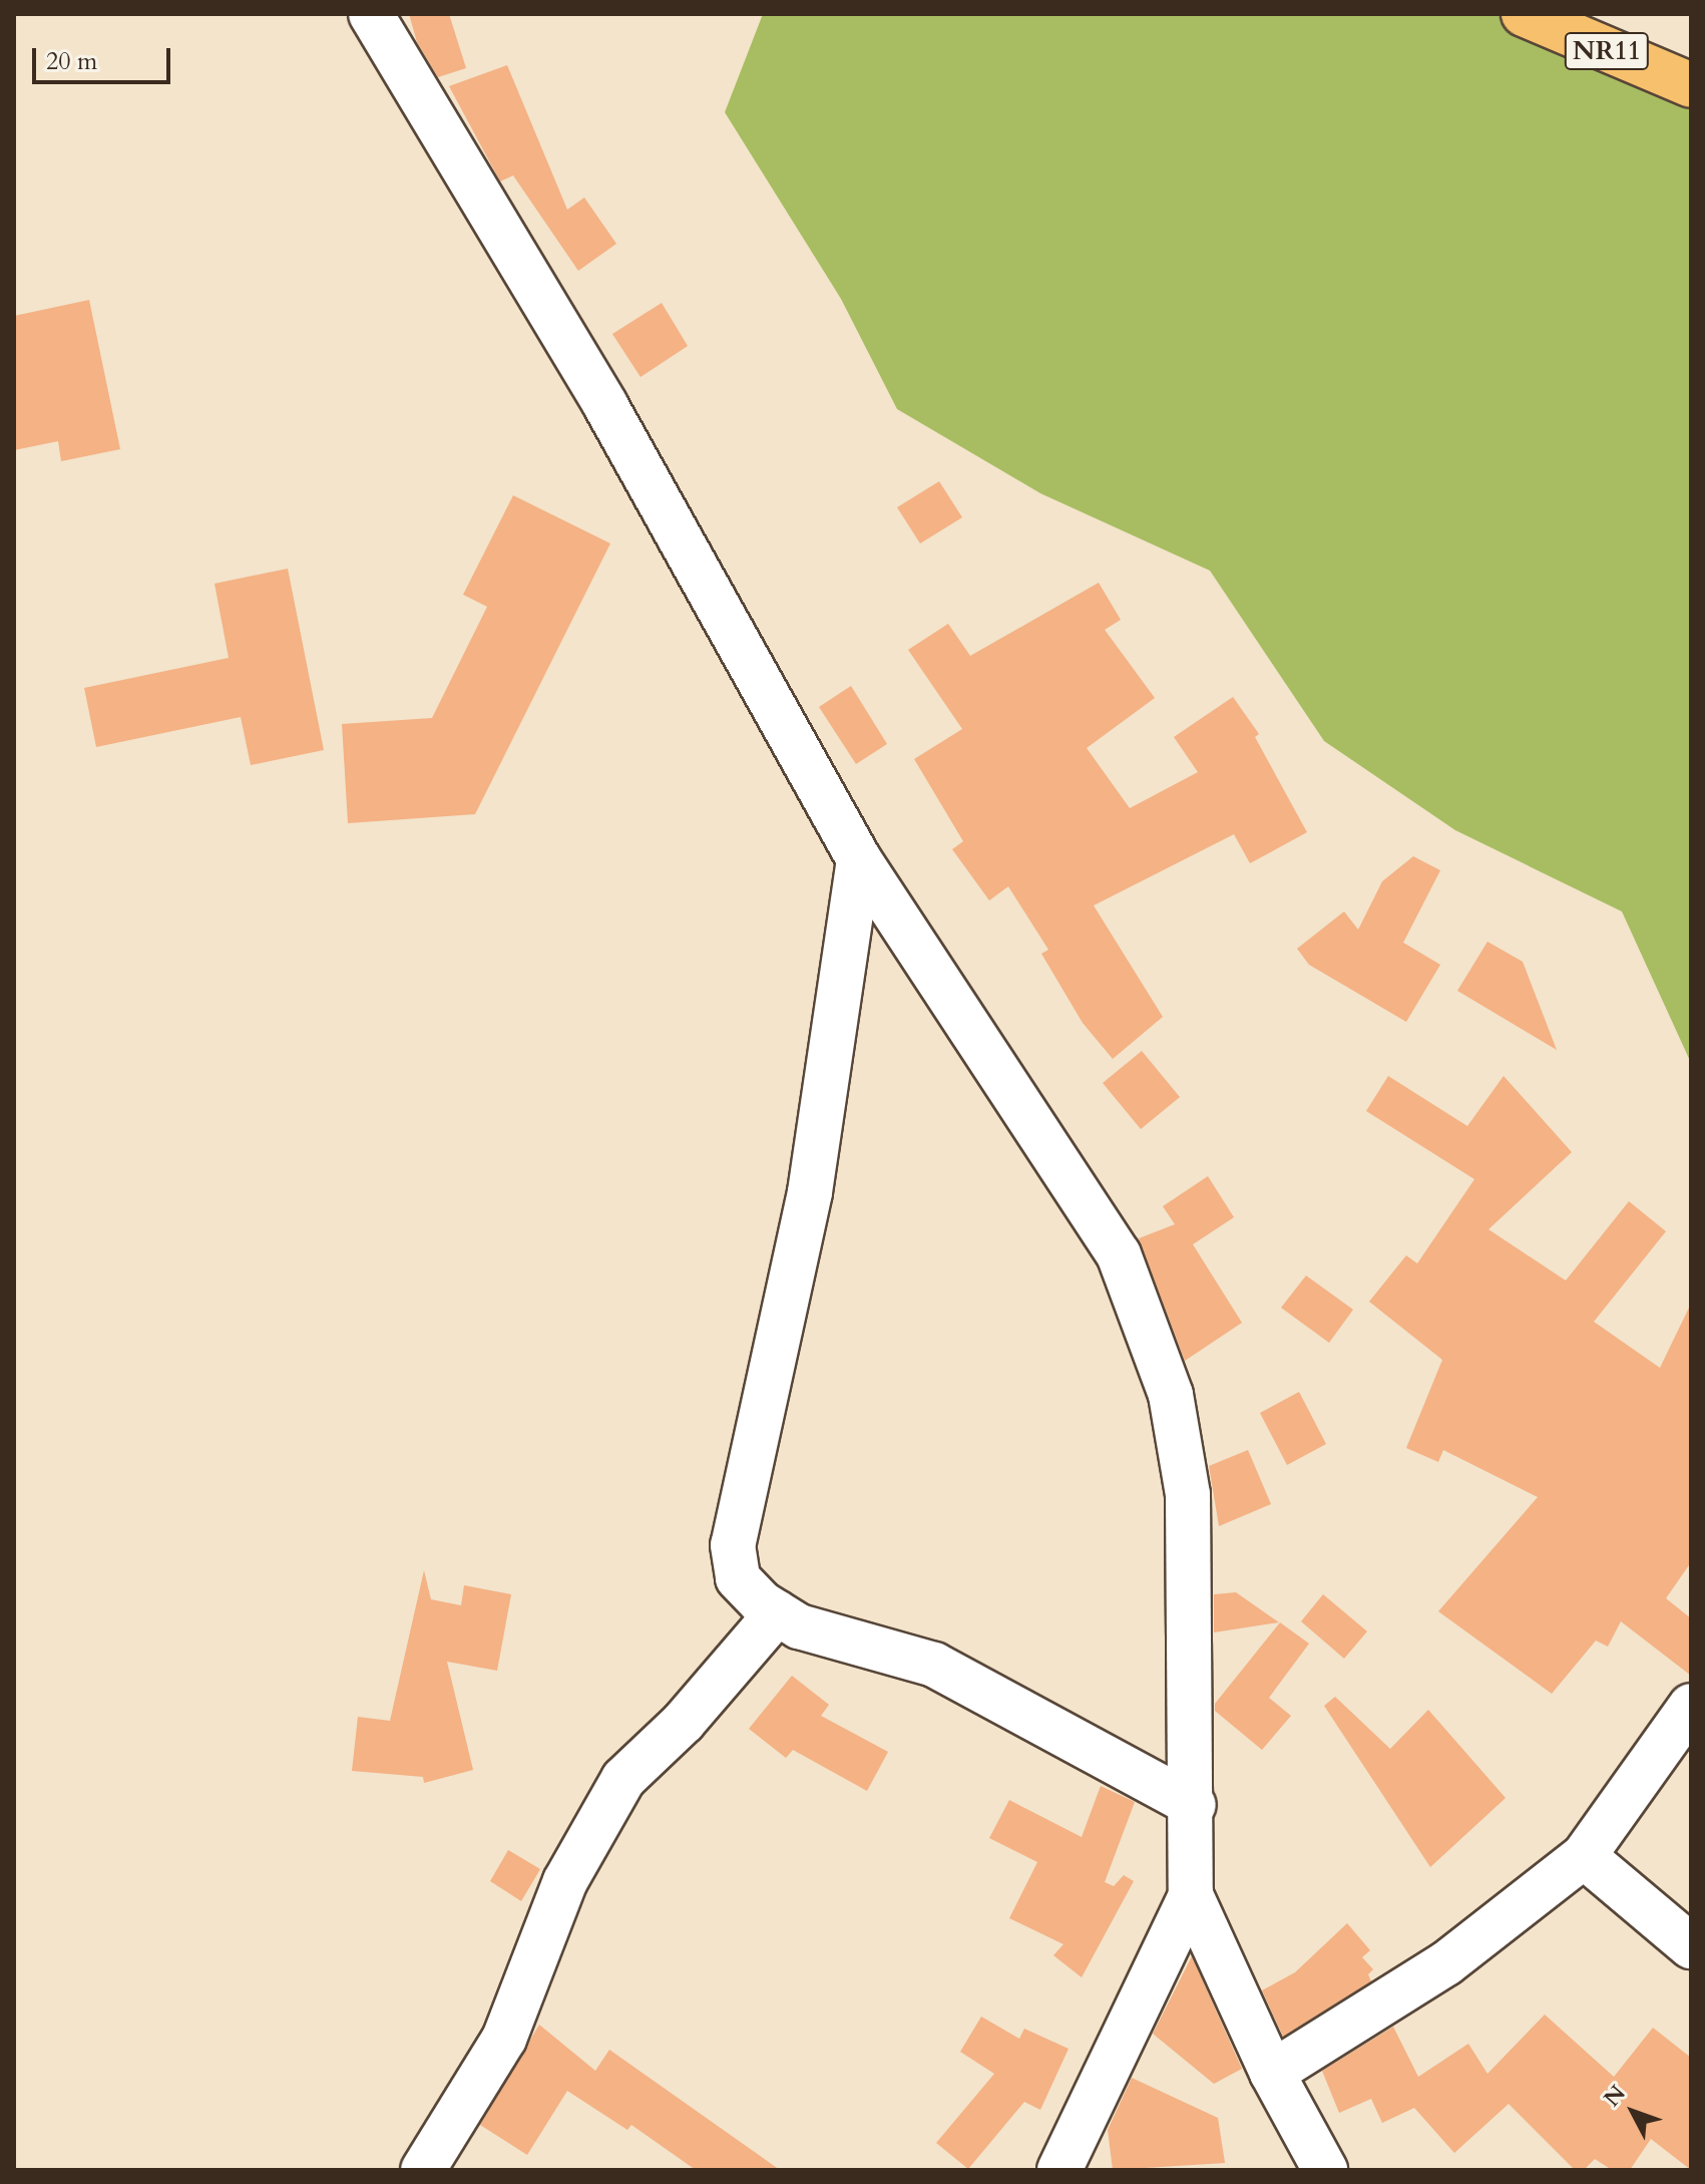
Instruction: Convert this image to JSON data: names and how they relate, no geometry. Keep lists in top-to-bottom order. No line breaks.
{"streets":{"highway":["NR11"]},"scale_bar":"20 m","north":"top left"}
